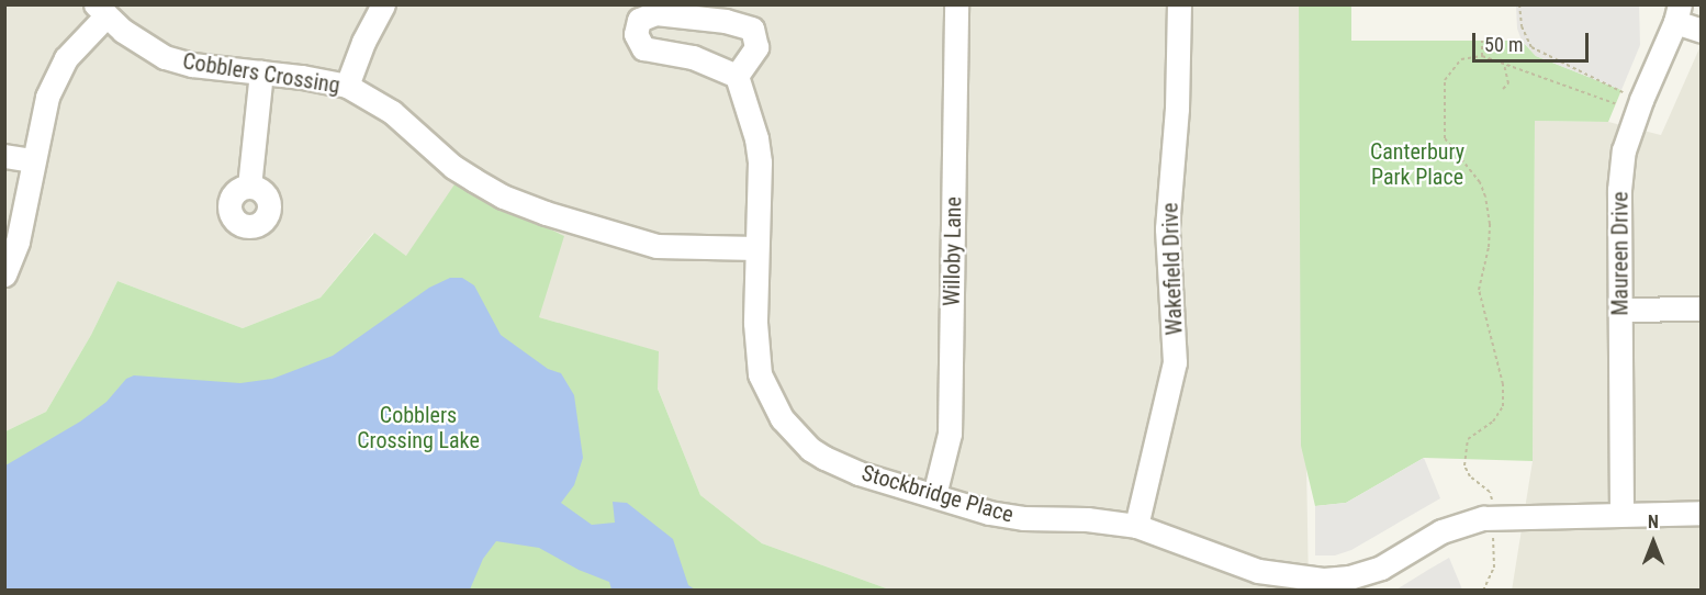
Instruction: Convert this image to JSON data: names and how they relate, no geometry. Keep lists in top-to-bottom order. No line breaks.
{"streets":{"street":["Cobblers Crossing","Willoby Lane","Maureen Drive","Wakefield Drive","Stockbridge Place"]},"crossings":[["Cobblers Crossing","Stockbridge Place"],["Willoby Lane","Stockbridge Place"],["Maureen Drive","Stockbridge Place"],["Wakefield Drive","Stockbridge Place"]],"parks":["Canterbury Park Place","Cobblers Crossing Lake"],"scale_bar":"50 m","north":"top"}
